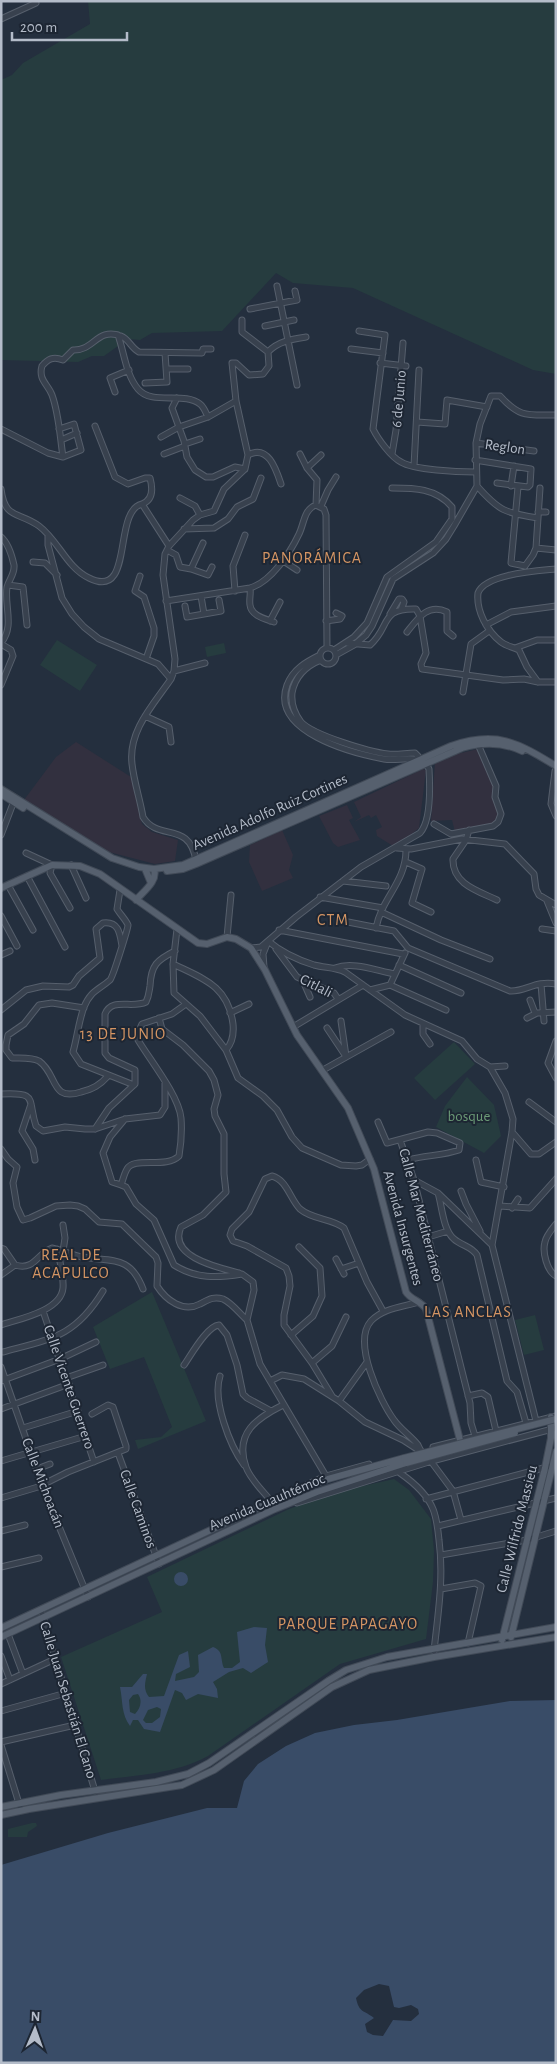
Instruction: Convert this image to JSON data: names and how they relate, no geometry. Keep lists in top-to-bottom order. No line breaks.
{"streets":{"main road":["Avenida Adolfo Ruiz Cortines","Avenida Insurgentes","Avenida Cuauhtémoc","Calle Wilfrido Massieu"],"street":["6 de Junio","Reglon","Citlali","Calle Mar Mediterráneo","Calle Vicente Guerrero","Calle Michoacán","Calle Caminos","Calle Juan Sebastián El Cano"]},"crossings":[["Calle Michoacán","Avenida Cuauhtémoc"],["Avenida Cuauhtémoc","Calle Caminos"],["Avenida Cuauhtémoc","Calle Wilfrido Massieu"],["Avenida Cuauhtémoc","Calle Juan Sebastián El Cano"]],"districts":["PANORÁMICA","CTM","13 DE JUNIO","REAL DE ACAPULCO","LAS ANCLAS","PARQUE PAPAGAYO"],"parks":["bosque"],"scale_bar":"200 m","north":"top"}
